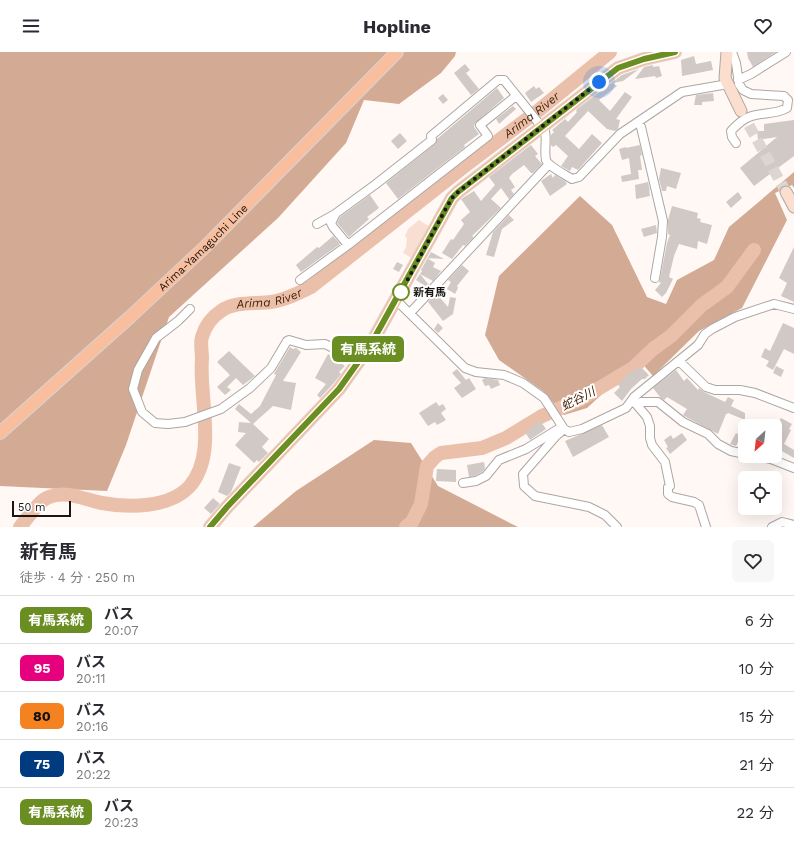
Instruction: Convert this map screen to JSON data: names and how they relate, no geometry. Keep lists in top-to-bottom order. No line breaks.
{"streets":{"main road":["Arima-Yamaguchi Line"]},"water":["Arima River","蛇谷川"],"places":["新有馬"],"lines":["bus line 有馬系統"],"scale_bar":"50 m","north":"bottom left","page":{"header":"Hopline","on_map":"有馬系統","scale":"50 m","heading":["新有馬","徒歩 · 4 分 · 250 m"],"list":[{"mark":"有馬系統","name":"バス","note":"20:07","value":"6 分"},{"mark":"95","name":"バス","note":"20:11","value":"10 分"},{"mark":"80","name":"バス","note":"20:16","value":"15 分"},{"mark":"75","name":"バス","note":"20:22","value":"21 分"},{"mark":"有馬系統","name":"バス","note":"20:23","value":"22 分"}]}}
